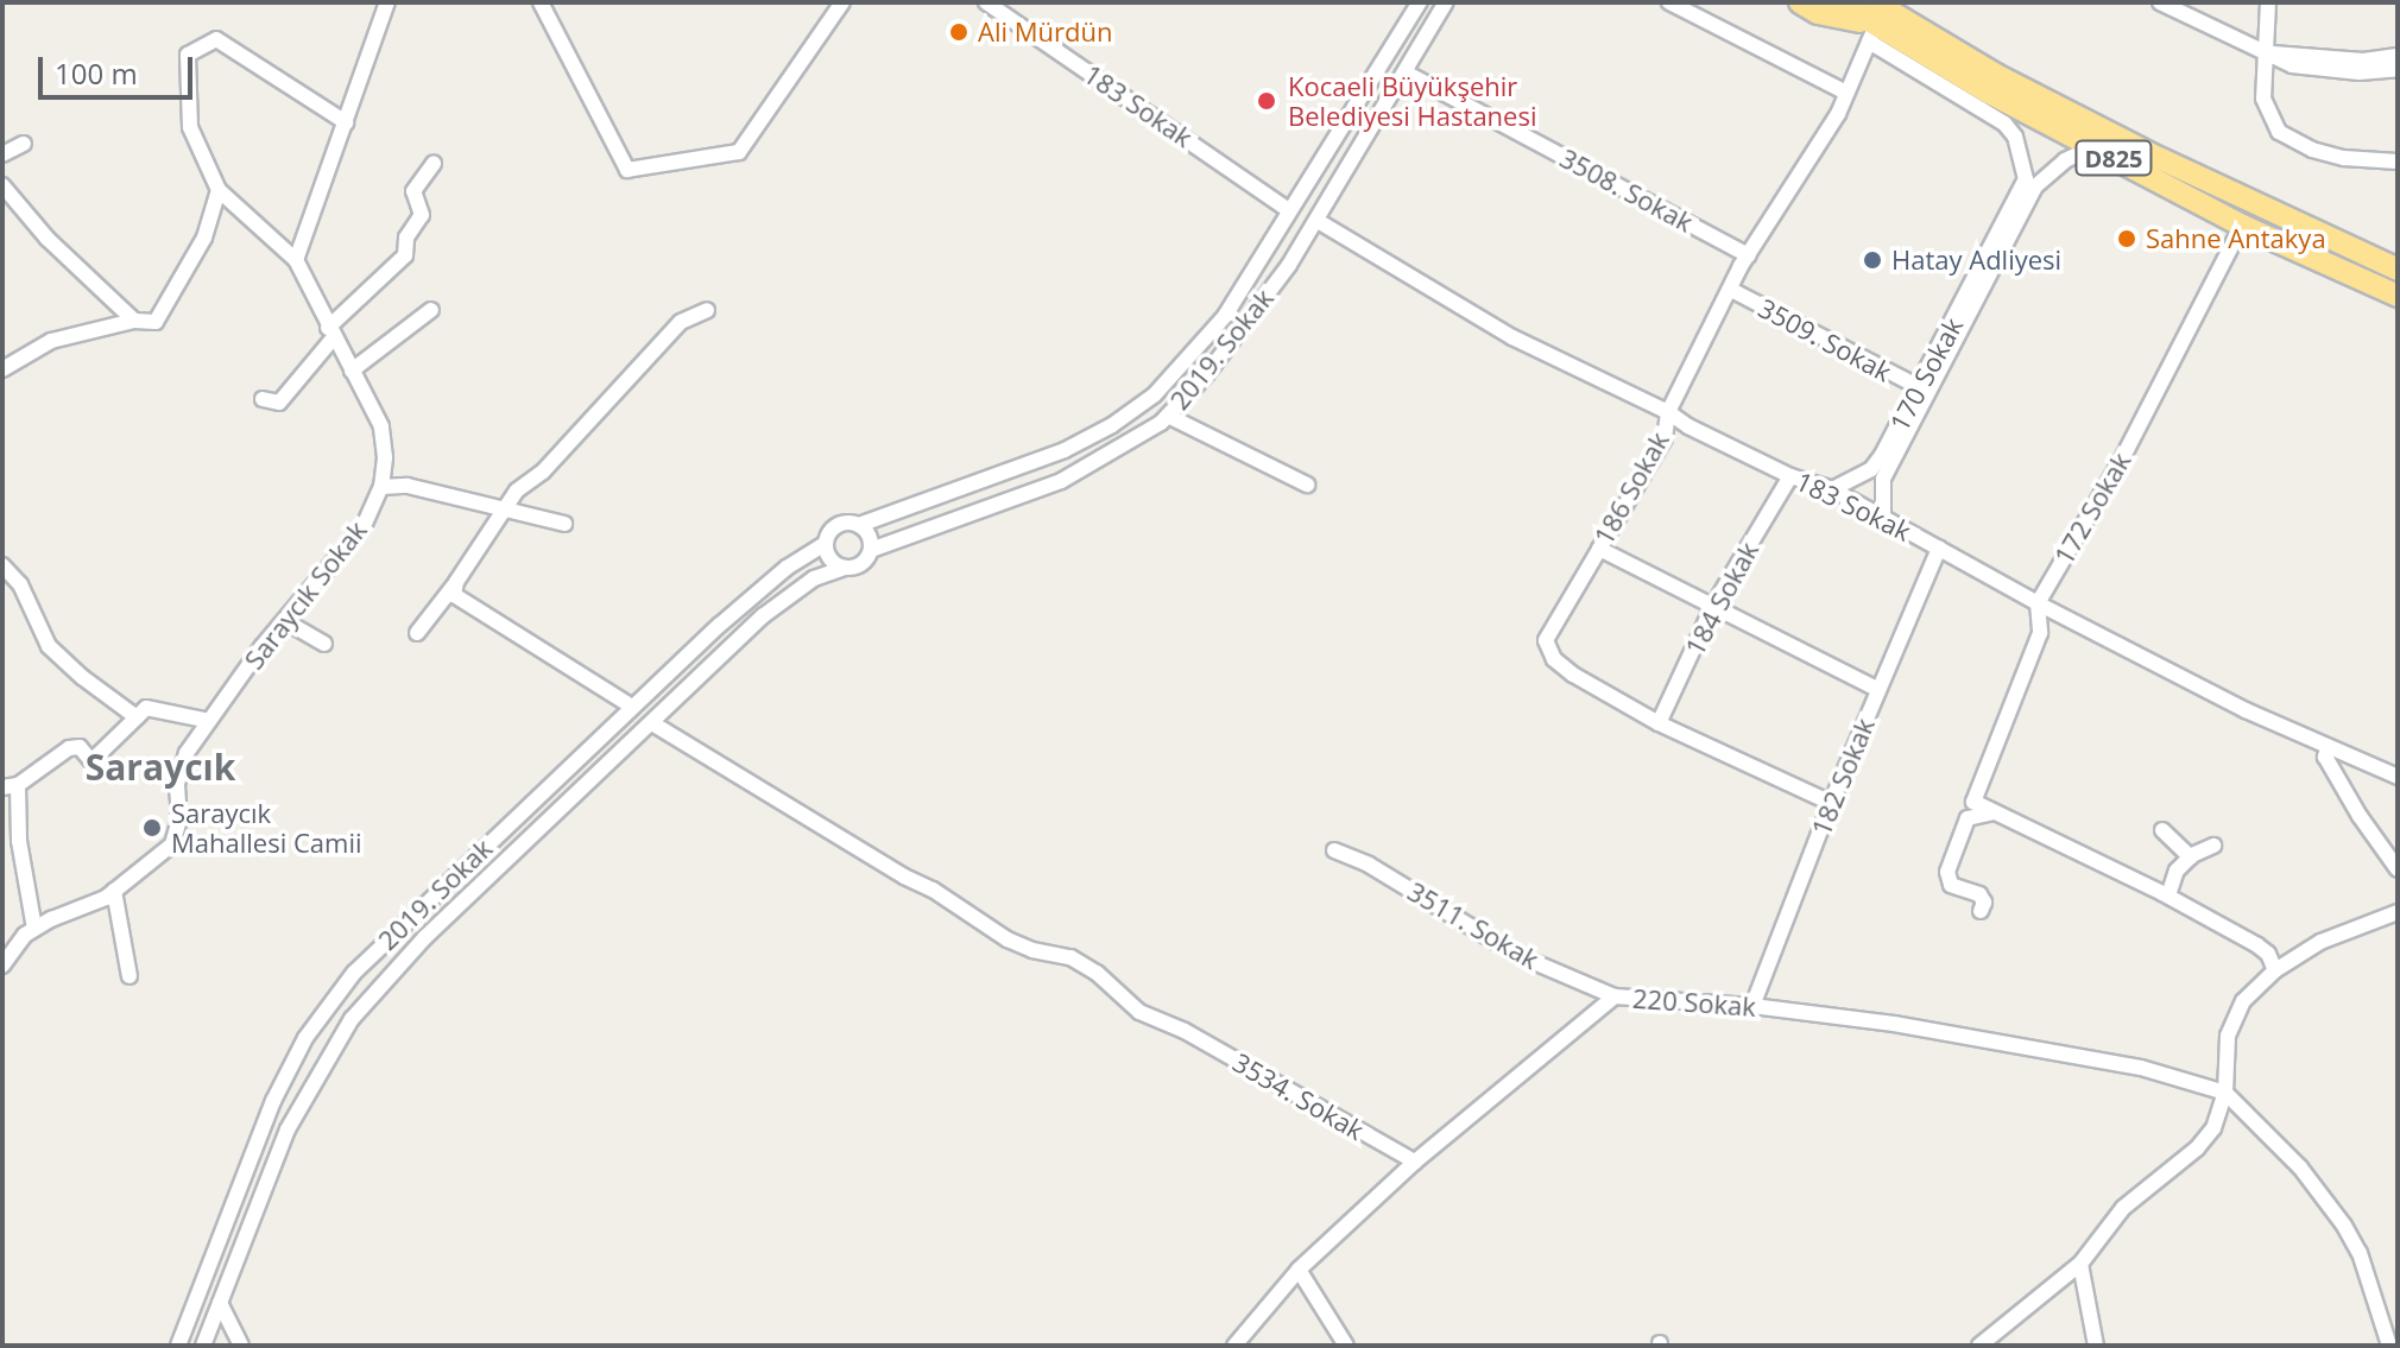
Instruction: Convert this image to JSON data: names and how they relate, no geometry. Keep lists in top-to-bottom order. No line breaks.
{"streets":{"highway":["D825"],"street":["183 Sokak","3508. Sokak","3509. Sokak","2019. Sokak","170 Sokak","186 Sokak","172 Sokak","Saraycık Sokak","184 Sokak","182 Sokak","3511. Sokak","220 Sokak","3534. Sokak"]},"crossings":[["183 Sokak","2019. Sokak"],["183 Sokak","170 Sokak"],["183 Sokak","186 Sokak"],["183 Sokak","172 Sokak"],["183 Sokak","184 Sokak"],["183 Sokak","182 Sokak"],["D825","170 Sokak"],["D825","186 Sokak"],["D825","172 Sokak"],["3508. Sokak","2019. Sokak"],["3508. Sokak","186 Sokak"],["3509. Sokak","170 Sokak"],["3509. Sokak","186 Sokak"],["2019. Sokak","3534. Sokak"],["170 Sokak","186 Sokak"],["186 Sokak","184 Sokak"],["186 Sokak","182 Sokak"],["182 Sokak","220 Sokak"],["3511. Sokak","220 Sokak"],["220 Sokak","3534. Sokak"]],"districts":["Saraycık"],"places":["Ali Mürdün","Kocaeli Büyükşehir Belediyesi Hastanesi","Sahne Antakya","Hatay Adliyesi","Saraycık Mahallesi Camii"],"scale_bar":"100 m"}
